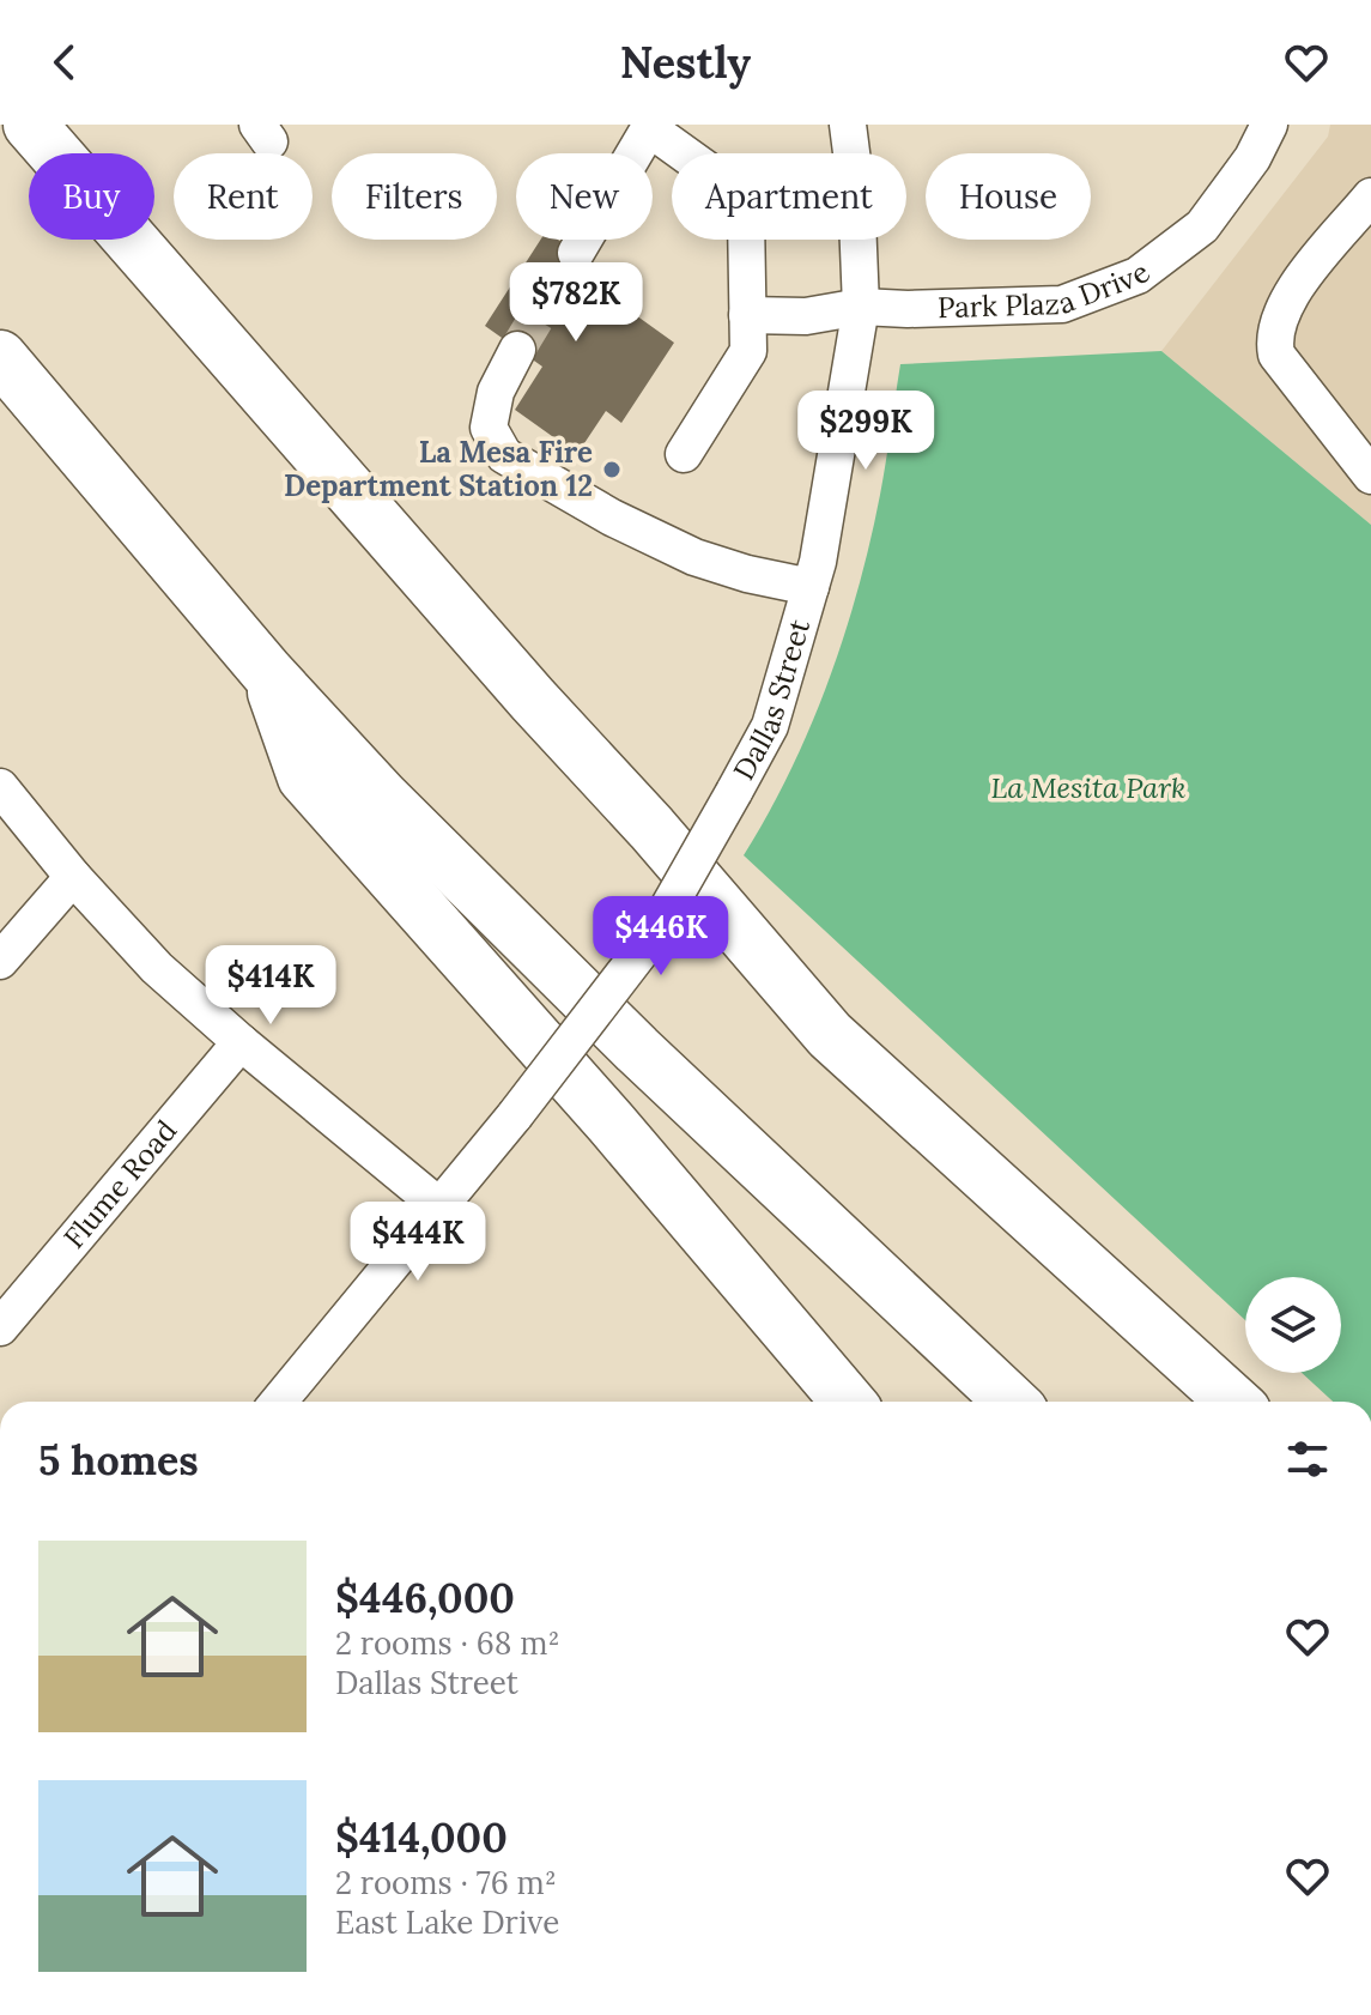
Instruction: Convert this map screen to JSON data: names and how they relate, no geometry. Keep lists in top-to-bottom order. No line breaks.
{"streets":{"street":["Park Plaza Drive","Dallas Street","Flume Road"]},"crossings":[["Park Plaza Drive","Dallas Street"]],"parks":["La Mesita Park"],"places":["La Mesa Fire Department Station 12"],"page":{"header":"Nestly","chip":["Buy","Rent","Filters","New","Apartment","House"],"price":["$782K","$299K","$446K","$414K","$444K"],"heading":"5 homes","list":[{"name":"$446,000","note":"2 rooms · 68 m² · Dallas Street"},{"name":"$414,000","note":"2 rooms · 76 m² · East Lake Drive"}]}}
